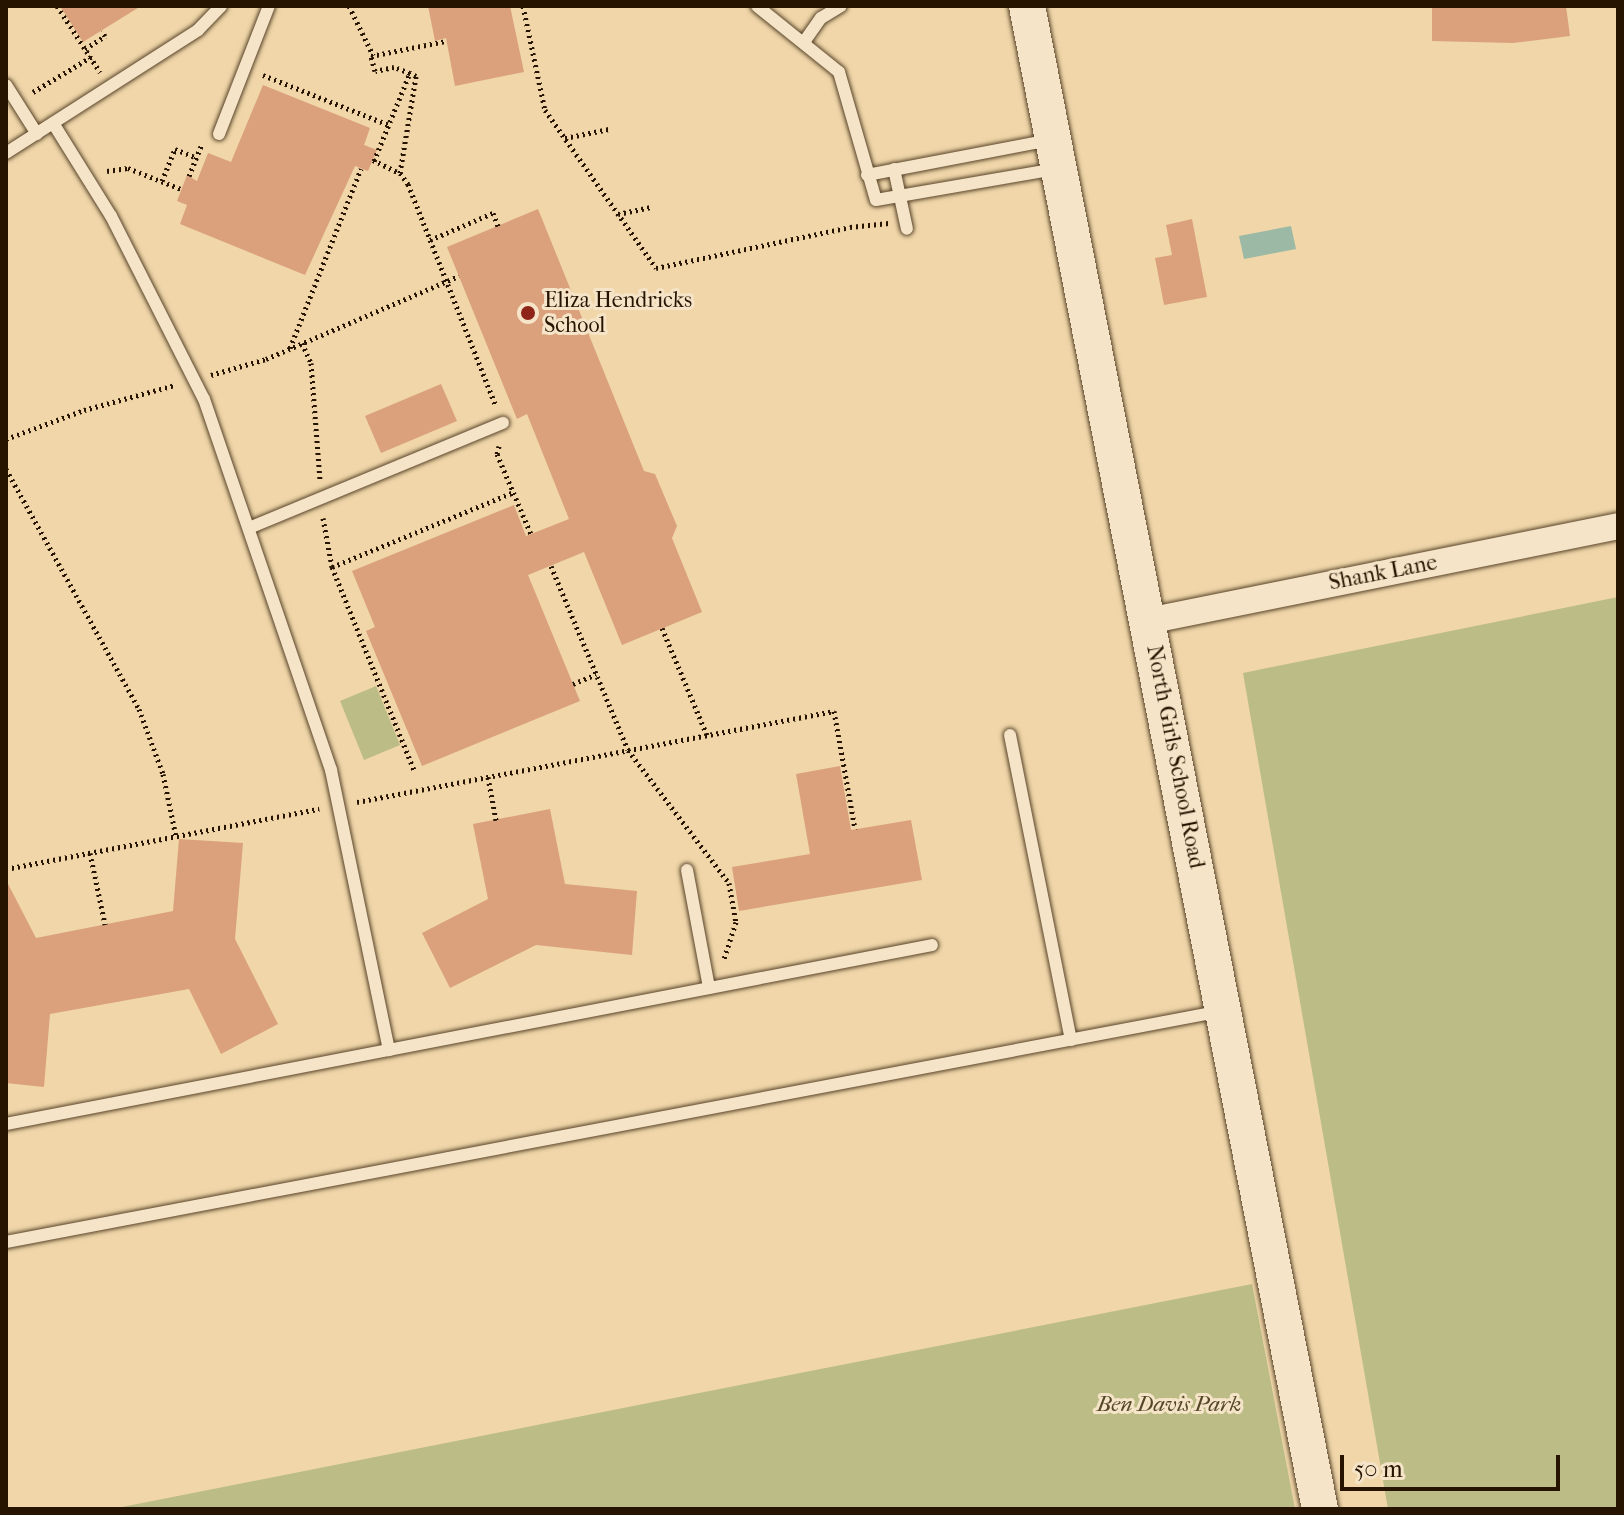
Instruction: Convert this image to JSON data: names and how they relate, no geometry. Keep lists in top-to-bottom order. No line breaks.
{"streets":{"main road":["North Girls School Road"],"street":["Shank Lane"]},"crossings":[["Shank Lane","North Girls School Road"]],"parks":["Ben Davis Park"],"places":["Eliza Hendricks School"],"scale_bar":"50 m"}
